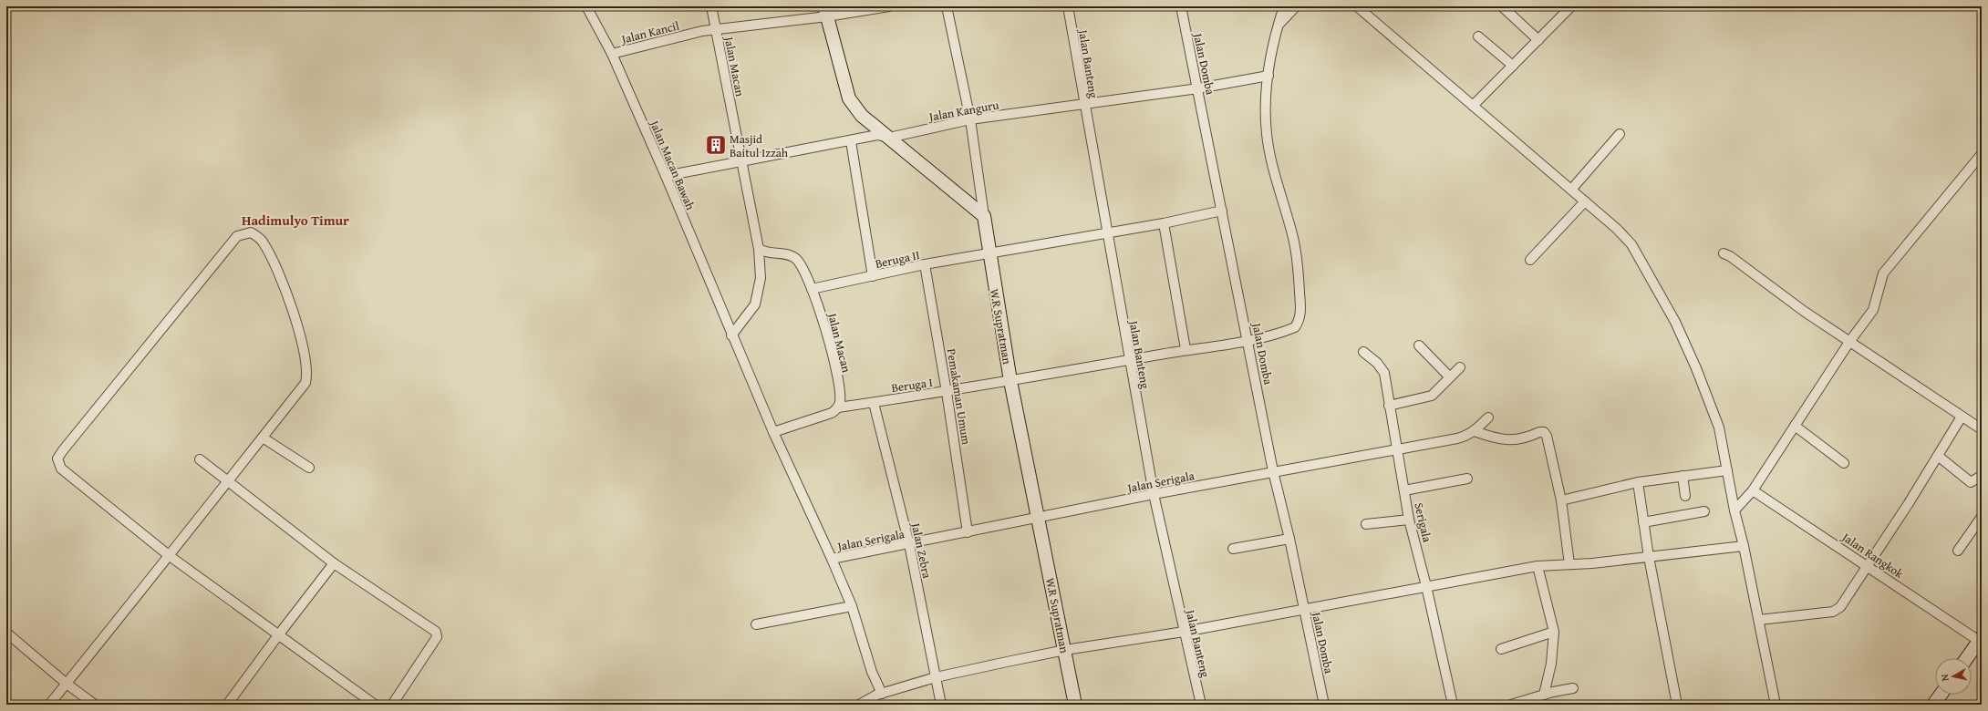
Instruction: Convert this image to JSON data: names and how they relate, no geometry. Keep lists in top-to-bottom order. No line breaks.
{"streets":{"street":["Jalan Kancil","Jalan Banteng","Jalan Domba","Jalan Macan","Jalan Kanguru","Jalan Macan Bawah","Beruga II","W.R Supratman","Beruga I","Pemakaman Umum","Jalan Serigala","Serigala","Jalan Zebra","Jalan Rangkok"]},"crossings":[["Jalan Kancil","Jalan Macan"],["Jalan Kancil","Jalan Macan Bawah"],["Jalan Banteng","Jalan Kanguru"],["Jalan Banteng","Beruga II"],["Jalan Banteng","Beruga I"],["Jalan Banteng","Jalan Serigala"],["Jalan Domba","Jalan Kanguru"],["Jalan Domba","Beruga II"],["Jalan Domba","Beruga I"],["Jalan Domba","Jalan Serigala"],["Jalan Macan","Jalan Kanguru"],["Jalan Macan","Jalan Macan Bawah"],["Jalan Macan","Beruga II"],["Jalan Macan","Beruga I"],["Jalan Kanguru","Jalan Macan Bawah"],["Jalan Kanguru","Beruga I"],["Jalan Macan Bawah","Jalan Serigala"],["Beruga II","W.R Supratman"],["Beruga II","Pemakaman Umum"],["W.R Supratman","Beruga I"],["W.R Supratman","Jalan Serigala"],["Beruga I","Pemakaman Umum"],["Beruga I","Jalan Zebra"],["Pemakaman Umum","Jalan Serigala"],["Jalan Serigala","Serigala"],["Jalan Serigala","Jalan Zebra"]],"districts":["Hadimulyo Timur"],"places":{"building":["Masjid Baitul Izzah"]},"north":"left"}
